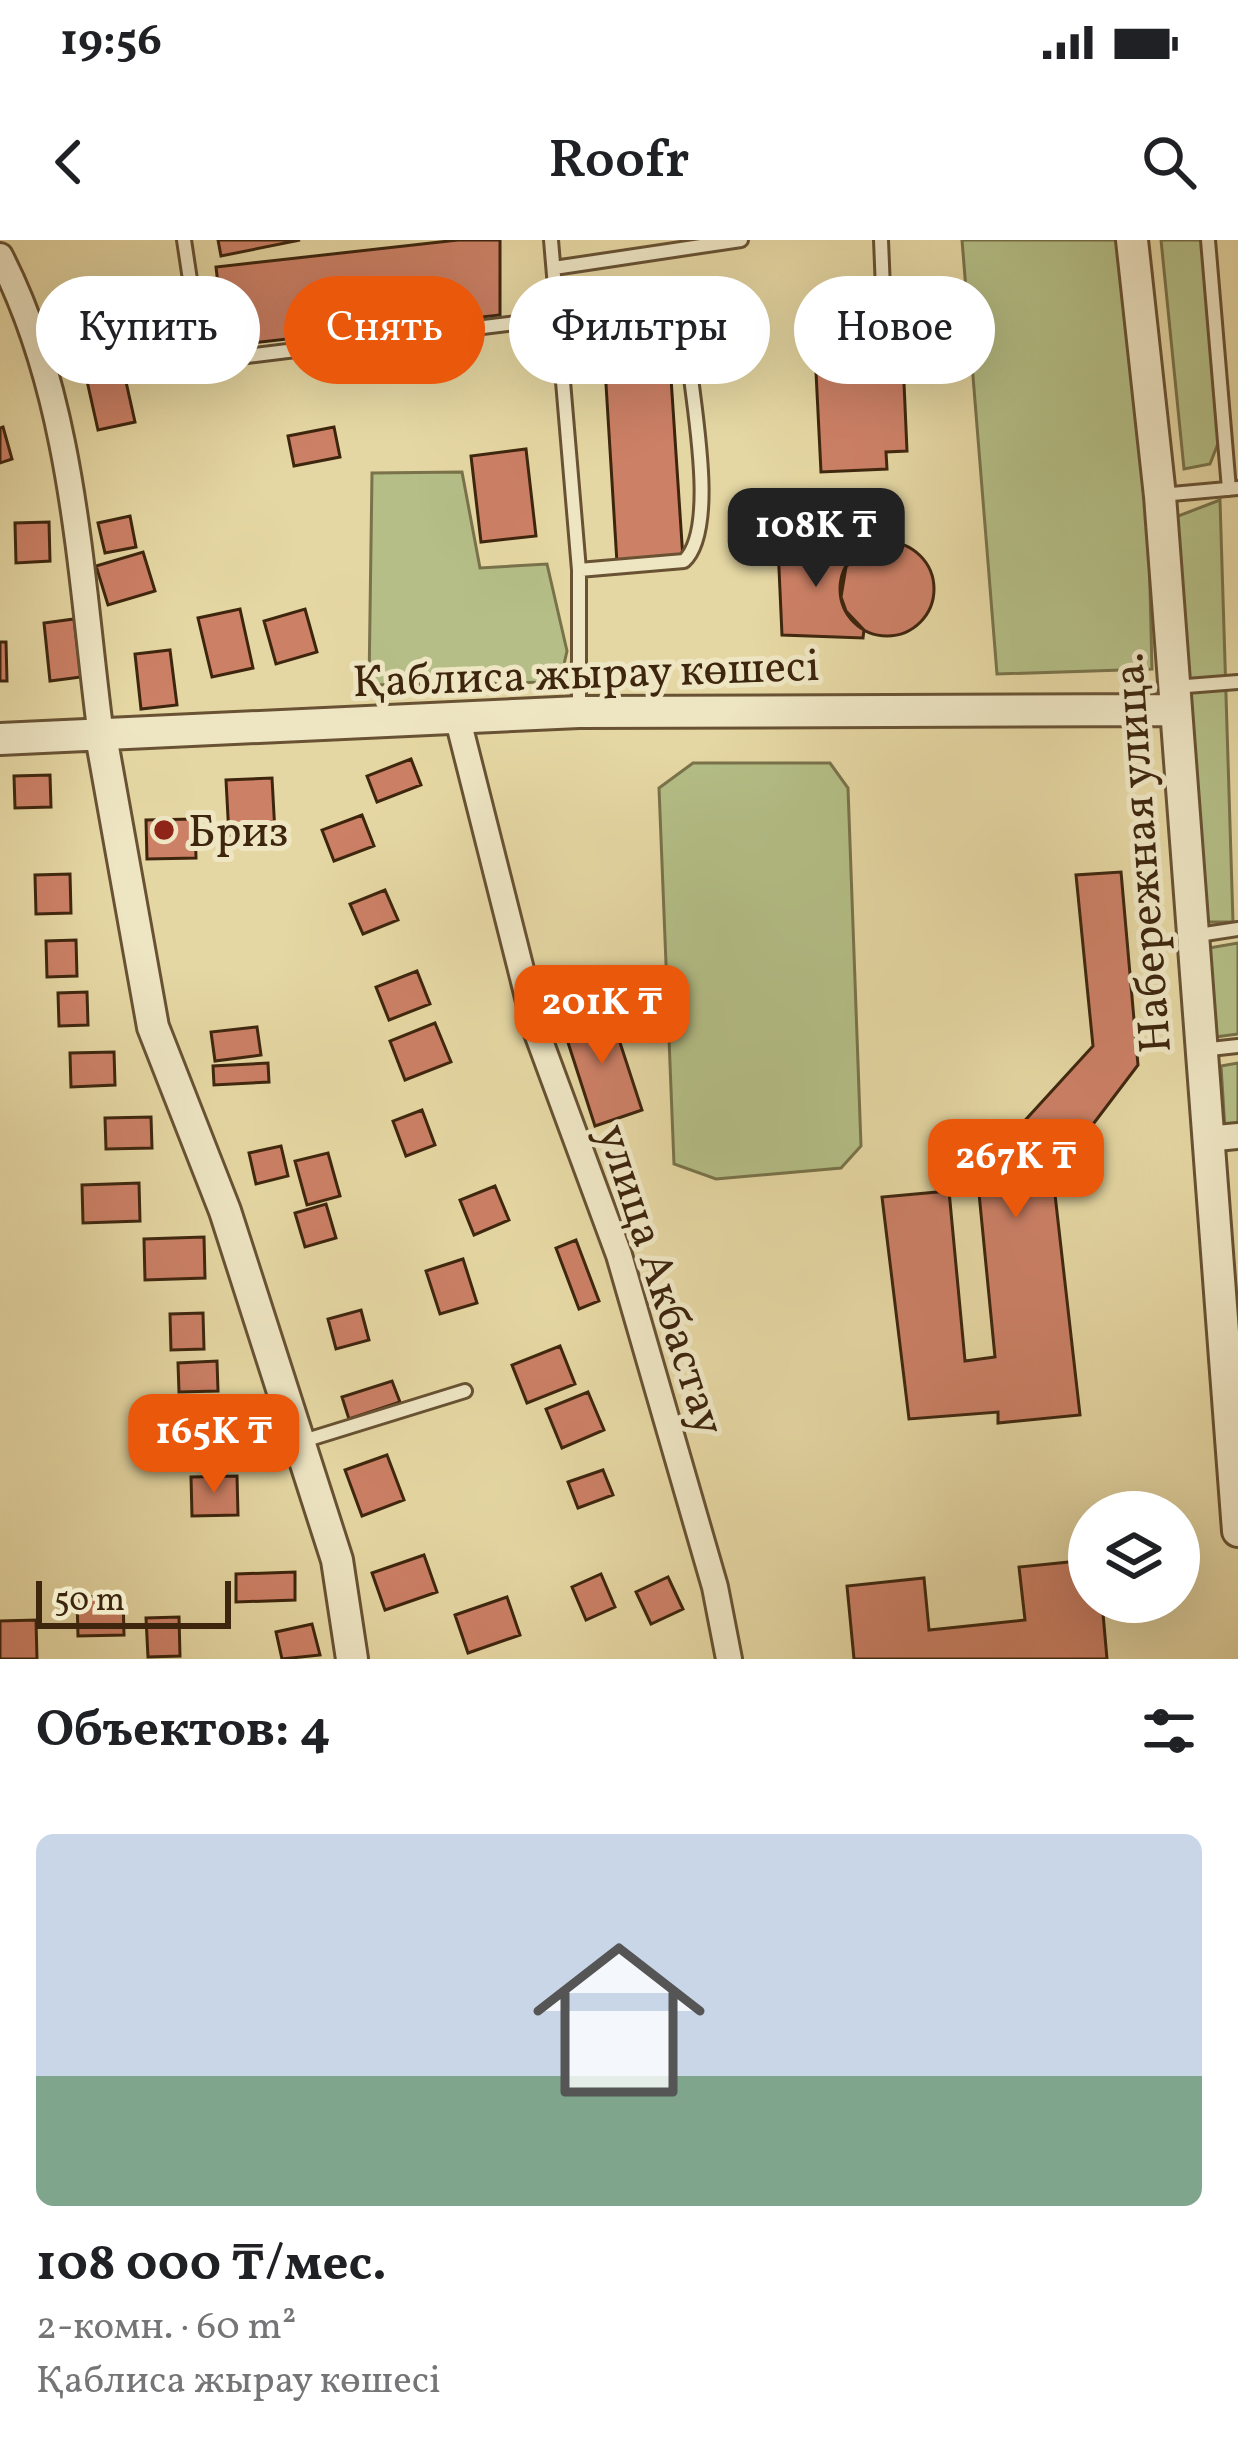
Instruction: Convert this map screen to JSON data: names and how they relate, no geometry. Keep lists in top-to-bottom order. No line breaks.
{"streets":{"street":["Қаблиса жырау көшесі","Набережная улица.","улица Акбастау"]},"crossings":[["Қаблиса жырау көшесі","Набережная улица."],["Қаблиса жырау көшесі","улица Акбастау"]],"places":["Бриз"],"scale_bar":"50 m","page":{"status":"19:56","header":"Roofr","chip":["Купить","Снять","Фильтры","Новое"],"price":["108K ₸","201K ₸","267K ₸","165K ₸"],"scale":"50 m","heading":"Объектов: 4","list":[{"name":"108 000 ₸/мес.","note":"2-комн. · 60 m² · Қаблиса жырау көшесі"}]}}
